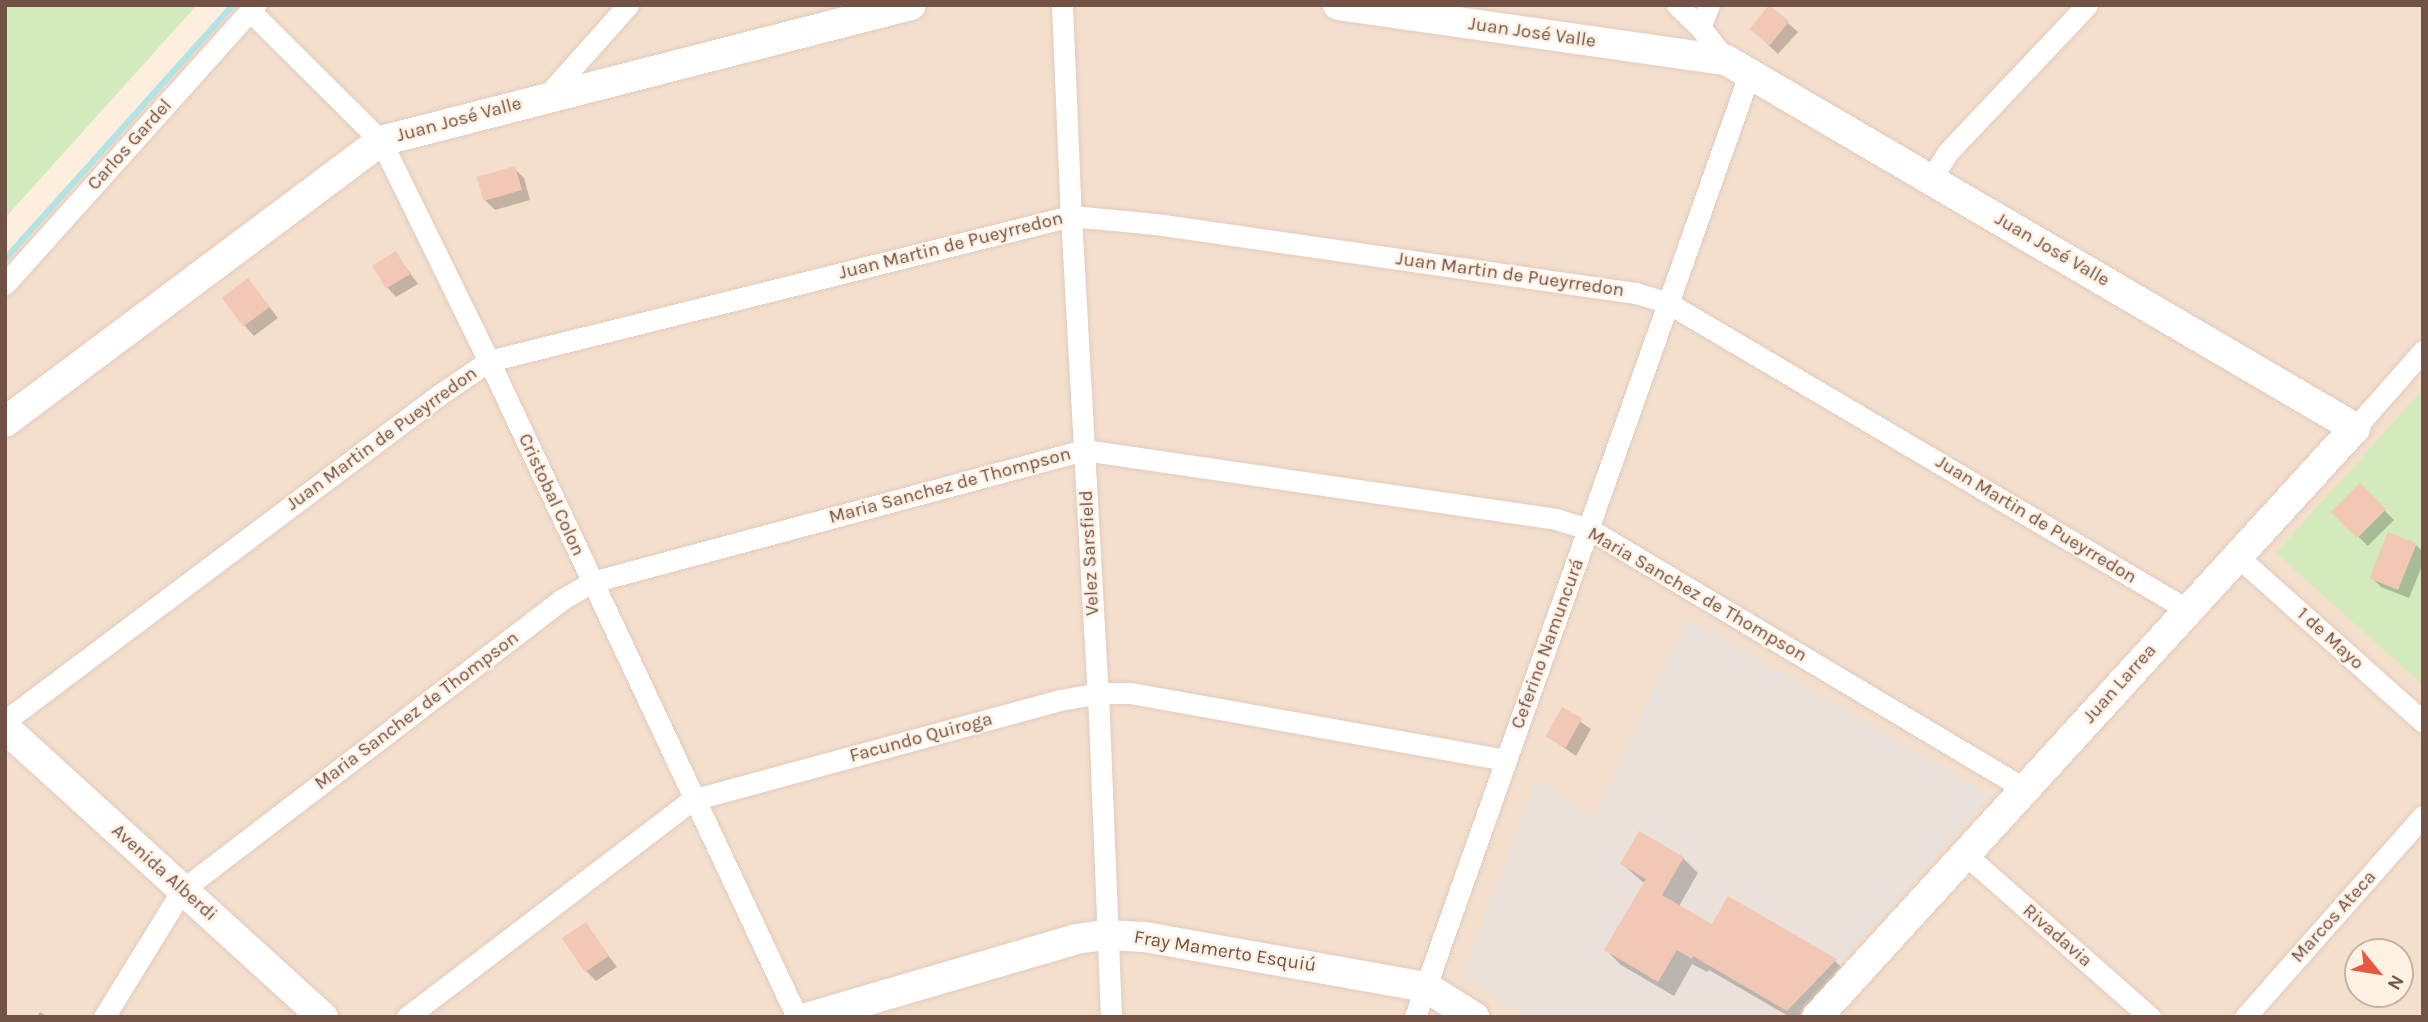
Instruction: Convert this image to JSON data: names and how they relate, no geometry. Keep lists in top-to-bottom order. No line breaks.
{"streets":{"street":["Juan José Valle","Carlos Gardel","Juan Martin de Pueyrredon","Maria Sanchez de Thompson","Cristobal Colon","Velez Sarsfield","1 de Mayo","Ceferino Namuncurá","Juan Larrea","Facundo Quiroga","Avenida Alberdi","Marcos Ateca","Rivadavia","Fray Mamerto Esquiú"]},"crossings":[["Juan José Valle","Cristobal Colon"],["Juan José Valle","Ceferino Namuncurá"],["Juan José Valle","Juan Larrea"],["Carlos Gardel","Cristobal Colon"],["Juan Martin de Pueyrredon","Cristobal Colon"],["Juan Martin de Pueyrredon","Velez Sarsfield"],["Juan Martin de Pueyrredon","Ceferino Namuncurá"],["Juan Martin de Pueyrredon","Juan Larrea"],["Maria Sanchez de Thompson","Cristobal Colon"],["Maria Sanchez de Thompson","Velez Sarsfield"],["Maria Sanchez de Thompson","Ceferino Namuncurá"],["Maria Sanchez de Thompson","Juan Larrea"],["Maria Sanchez de Thompson","Avenida Alberdi"],["Cristobal Colon","Facundo Quiroga"],["Velez Sarsfield","Facundo Quiroga"],["Velez Sarsfield","Fray Mamerto Esquiú"],["1 de Mayo","Juan Larrea"],["Ceferino Namuncurá","Facundo Quiroga"],["Ceferino Namuncurá","Fray Mamerto Esquiú"],["Juan Larrea","Rivadavia"]],"north":"bottom right"}
